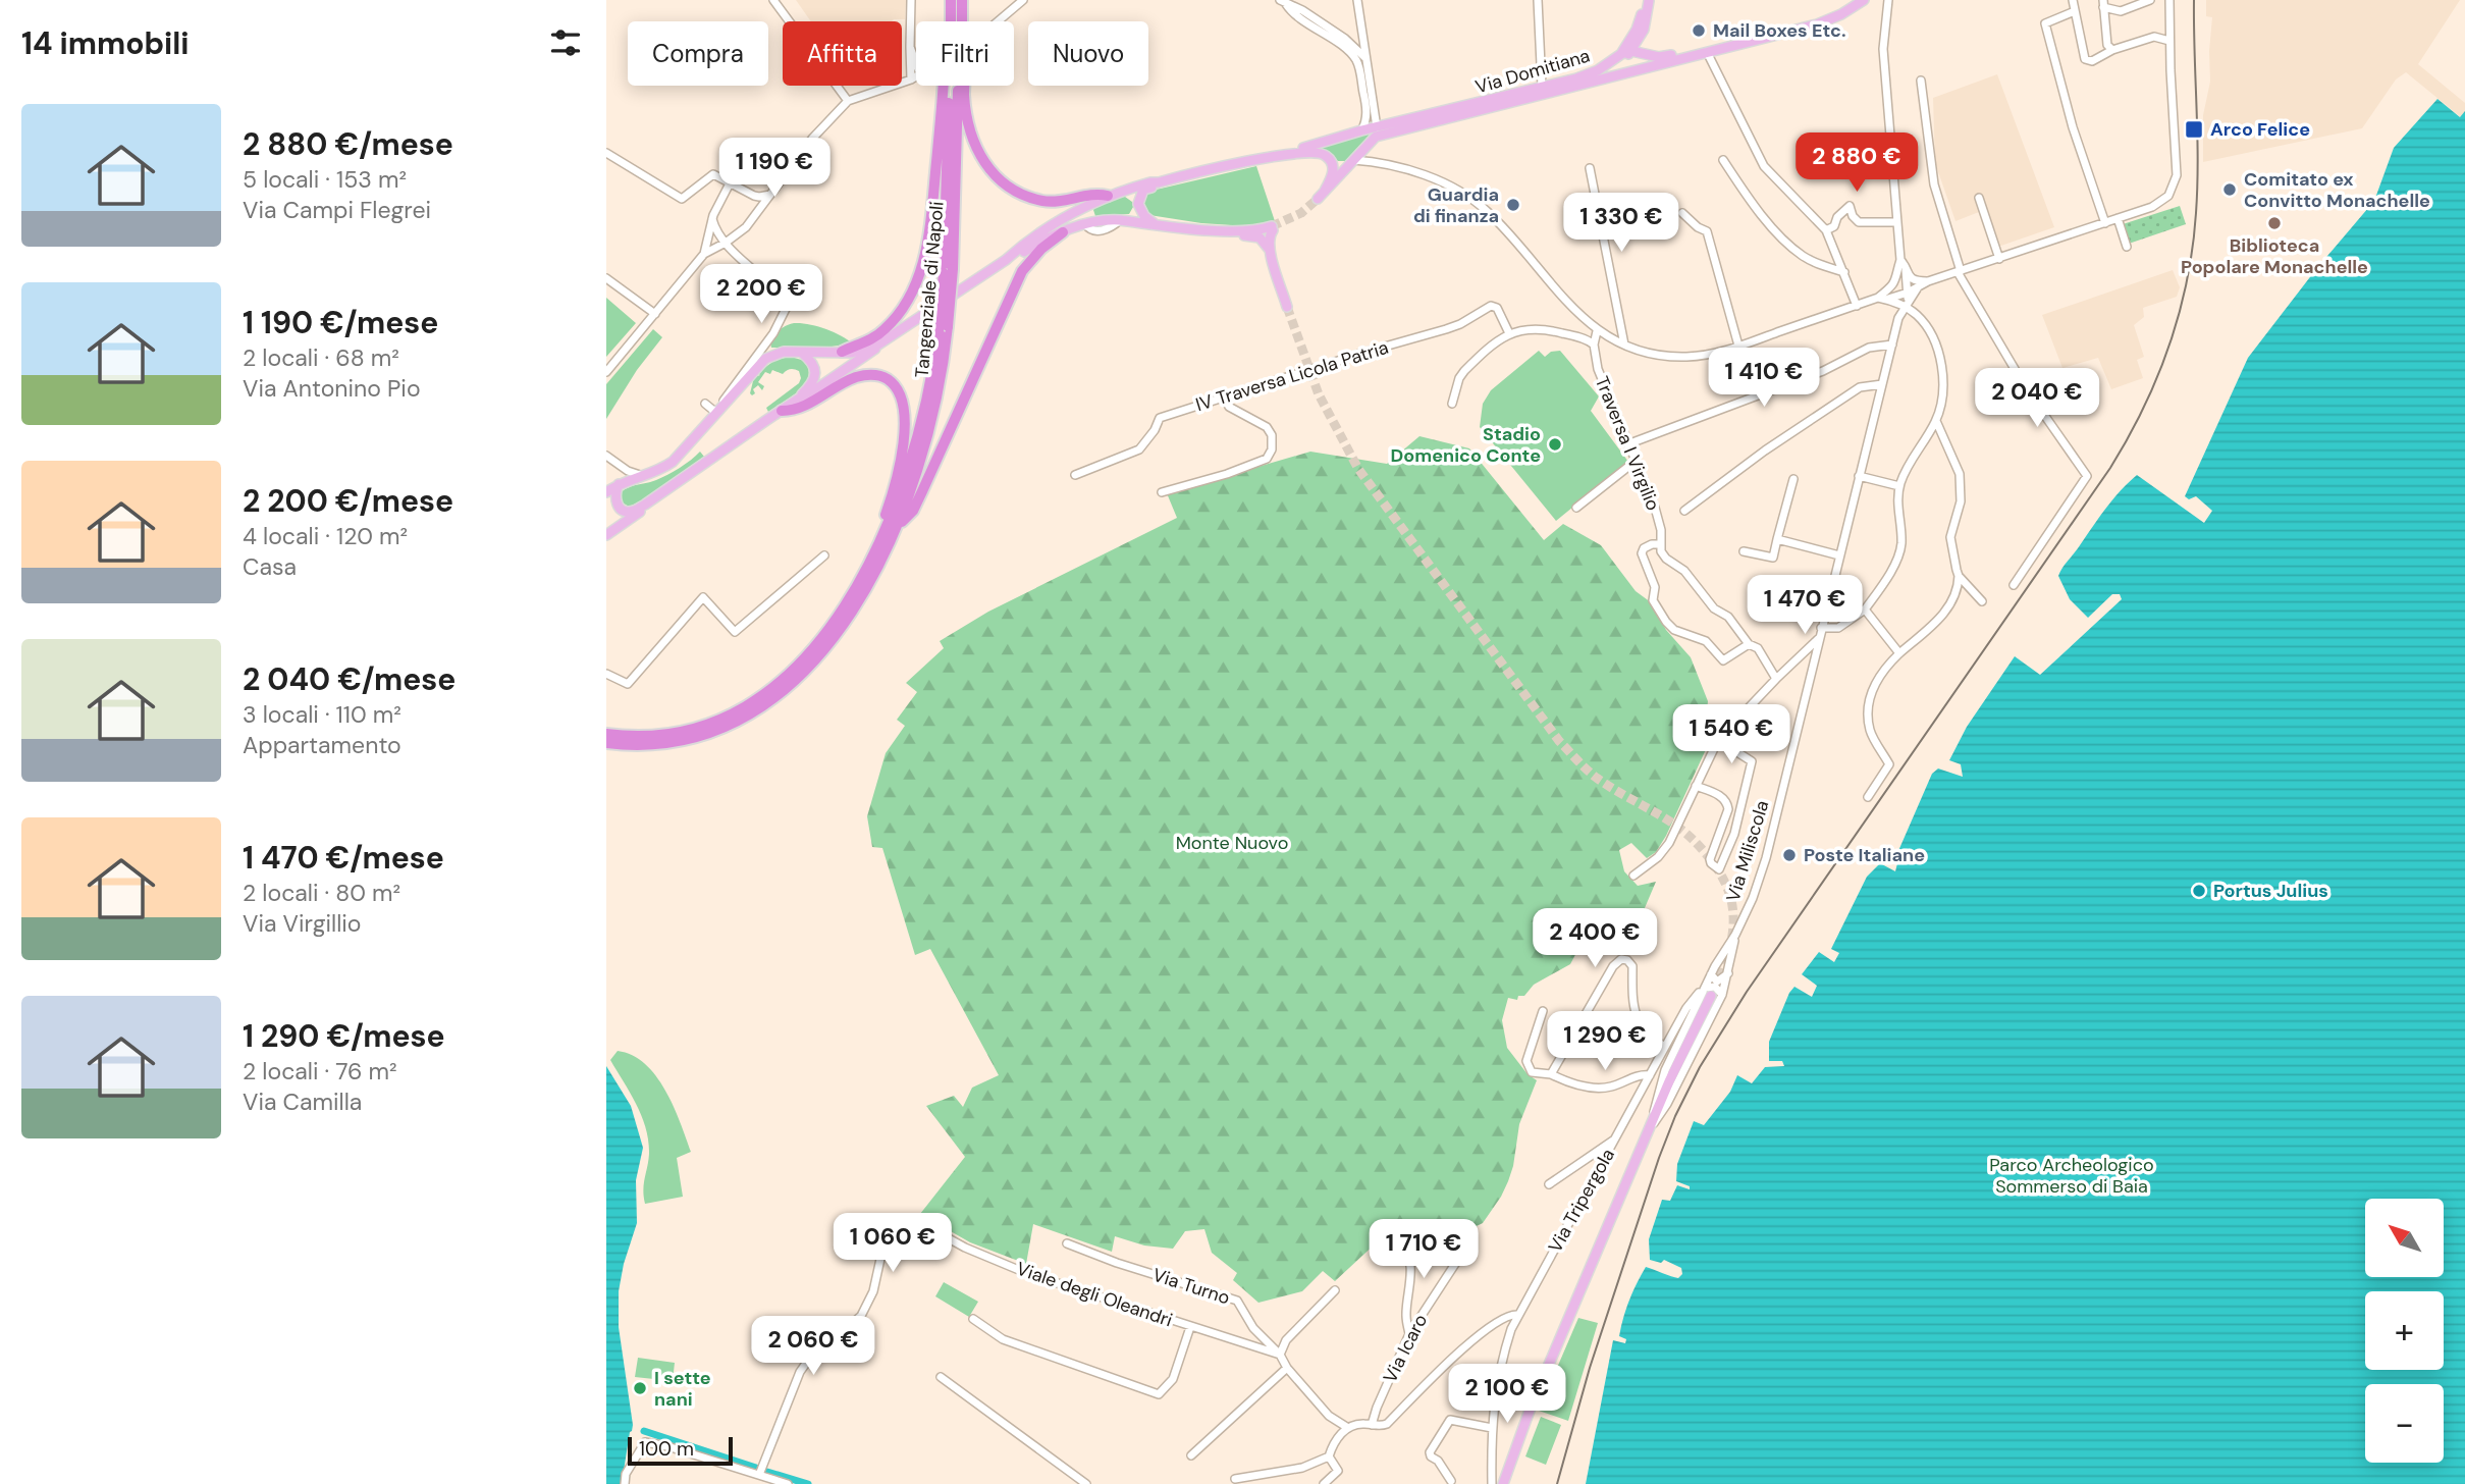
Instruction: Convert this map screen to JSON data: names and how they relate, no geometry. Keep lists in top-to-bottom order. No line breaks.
{"streets":{"highway":["Tangenziale di Napoli"],"main road":["Via Domitiana","Via Miliscola"],"street":["IV Traversa Licola Patria","Traversa I Virgilio","Via Tripergola","Via Turno","Viale degli Oleandri","Via Icaro"]},"crossings":[["Via Miliscola","Via Tripergola"],["Via Turno","Viale degli Oleandri"]],"parks":["Monte Nuovo","Parco Archeologico Sommerso di Baia"],"places":{"other":["Mail Boxes Etc.","Comitato ex Convitto Monachelle","Guardia di finanza","Biblioteca Popolare Monachelle","Stadio Domenico Conte","Poste Italiane","Portus Julius","I sette nani"],"transit":["Arco Felice"]},"scale_bar":"100 m","north":"top left","page":{"heading":"14 immobili","chip":["Compra","Affitta","Filtri","Nuovo"],"list":[{"name":"2 880 €/mese","note":"5 locali · 153 m² · Via Campi Flegrei"},{"name":"1 190 €/mese","note":"2 locali · 68 m² · Via Antonino Pio"},{"name":"2 200 €/mese","note":"4 locali · 120 m² · Casa"},{"name":"2 040 €/mese","note":"3 locali · 110 m² · Appartamento"},{"name":"1 470 €/mese","note":"2 locali · 80 m² · Via Virgillio"},{"name":"1 290 €/mese","note":"2 locali · 76 m² · Via Camilla"}],"price":["2 880 €","1 190 €","1 330 €","2 200 €","1 410 €","2 040 €","1 470 €","1 540 €","2 400 €","1 290 €","1 060 €","1 710 €","2 060 €","2 100 €"],"map_buttons":["+","−"],"scale":"100 m"}}
